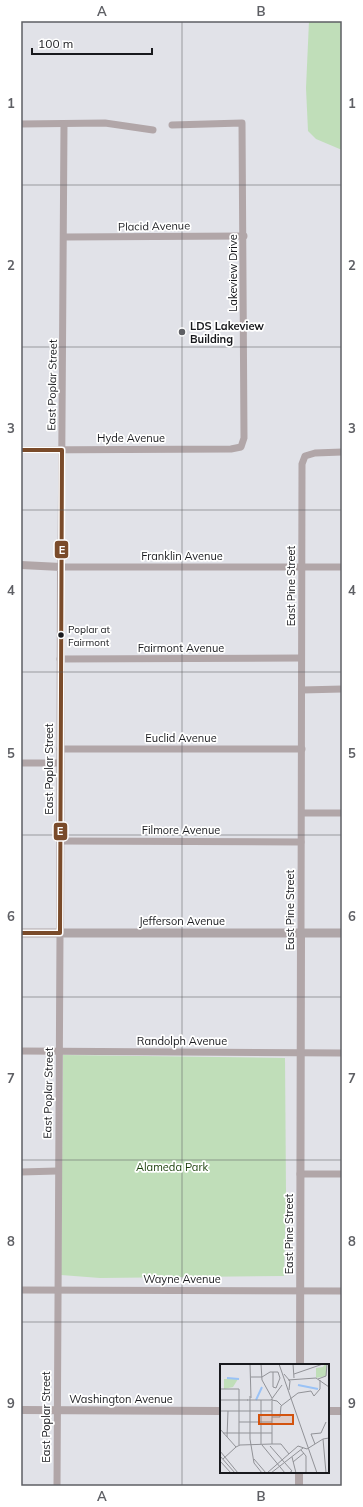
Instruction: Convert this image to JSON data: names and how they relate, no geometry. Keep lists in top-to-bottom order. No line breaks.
{"streets":{"main road":["Jefferson Avenue"],"street":["Placid Avenue","Lakeview Drive","East Poplar Street","Hyde Avenue","Franklin Avenue","East Pine Street","Fairmont Avenue","Euclid Avenue","Filmore Avenue","Randolph Avenue","Wayne Avenue","Washington Avenue"]},"crossings":[["Placid Avenue","Lakeview Drive"],["Placid Avenue","East Poplar Street"],["Lakeview Drive","Hyde Avenue"],["East Poplar Street","Hyde Avenue"],["East Poplar Street","Franklin Avenue"],["East Poplar Street","Fairmont Avenue"],["East Poplar Street","Euclid Avenue"],["East Poplar Street","Filmore Avenue"],["East Poplar Street","Jefferson Avenue"],["East Poplar Street","Randolph Avenue"],["East Poplar Street","Wayne Avenue"],["East Poplar Street","Washington Avenue"],["Franklin Avenue","East Pine Street"],["East Pine Street","Fairmont Avenue"],["East Pine Street","Euclid Avenue"],["East Pine Street","Filmore Avenue"],["East Pine Street","Jefferson Avenue"],["East Pine Street","Randolph Avenue"],["East Pine Street","Wayne Avenue"]],"parks":["Alameda Park"],"places":["LDS Lakeview Building","Poplar at Fairmont"],"lines":["transit line E"],"scale_bar":"100 m","grid":{"columns":["A","B"],"rows":["1","2","3","4","5","6","7","8","9"]}}
